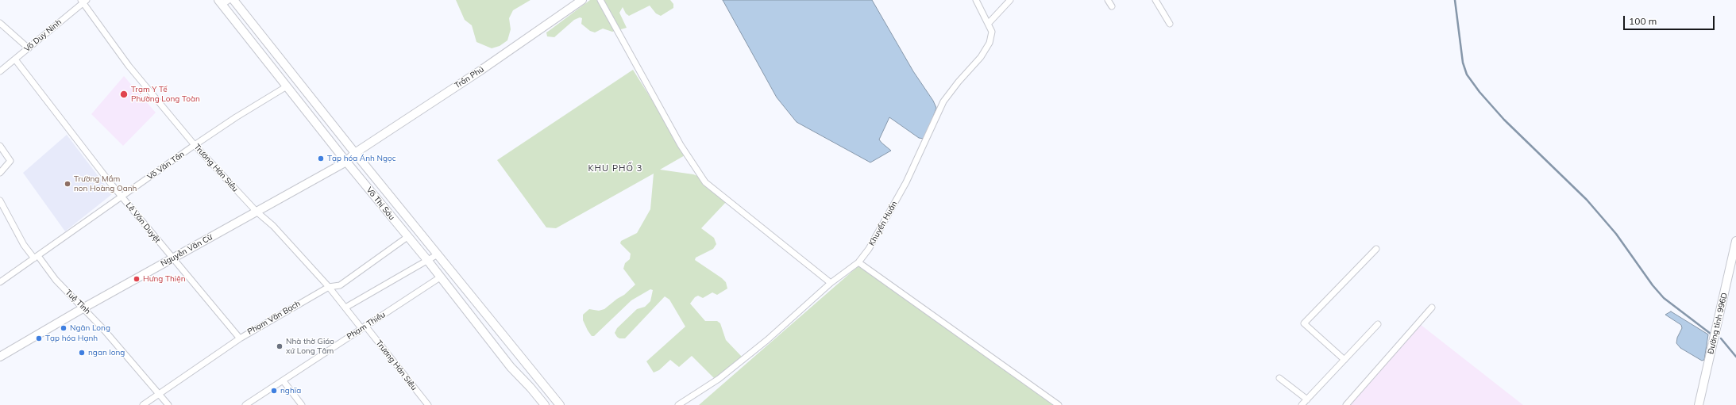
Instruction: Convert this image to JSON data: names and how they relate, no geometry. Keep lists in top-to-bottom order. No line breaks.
{"streets":{"main road":["Trần Phú","Võ Thị Sáu","Nguyễn Văn Cừ","Đường tỉnh 996D"],"street":["Võ Duy Ninh","Võ Văn Tần","Trương Hán Siêu","Lê Văn Duyệt","Khuyển Huấn","Tuệ Tĩnh","Phạm Văn Bạch","Phạm Thiều"]},"crossings":[["Võ Duy Ninh","Trương Hán Siêu"],["Võ Duy Ninh","Lê Văn Duyệt"],["Trần Phú","Võ Thị Sáu"],["Trần Phú","Nguyễn Văn Cừ"],["Võ Văn Tần","Trương Hán Siêu"],["Võ Văn Tần","Võ Thị Sáu"],["Võ Văn Tần","Lê Văn Duyệt"],["Võ Văn Tần","Tuệ Tĩnh"],["Trương Hán Siêu","Nguyễn Văn Cừ"],["Trương Hán Siêu","Phạm Văn Bạch"],["Trương Hán Siêu","Phạm Thiều"],["Võ Thị Sáu","Nguyễn Văn Cừ"],["Võ Thị Sáu","Phạm Văn Bạch"],["Võ Thị Sáu","Phạm Thiều"],["Lê Văn Duyệt","Nguyễn Văn Cừ"],["Lê Văn Duyệt","Phạm Văn Bạch"],["Nguyễn Văn Cừ","Tuệ Tĩnh"],["Tuệ Tĩnh","Phạm Văn Bạch"]],"districts":["KHU PHỐ 3"],"places":["Trạm Y Tế Phường Long Toàn","Tạp hóa Ánh Ngọc","Trường Mầm non Hoàng Oanh","Hưng Thiện","Ngân Long","Tạp hóa Hạnh","Nhà thờ Giáo xứ Long Tâm","ngan long","nghĩa"],"scale_bar":"100 m"}
